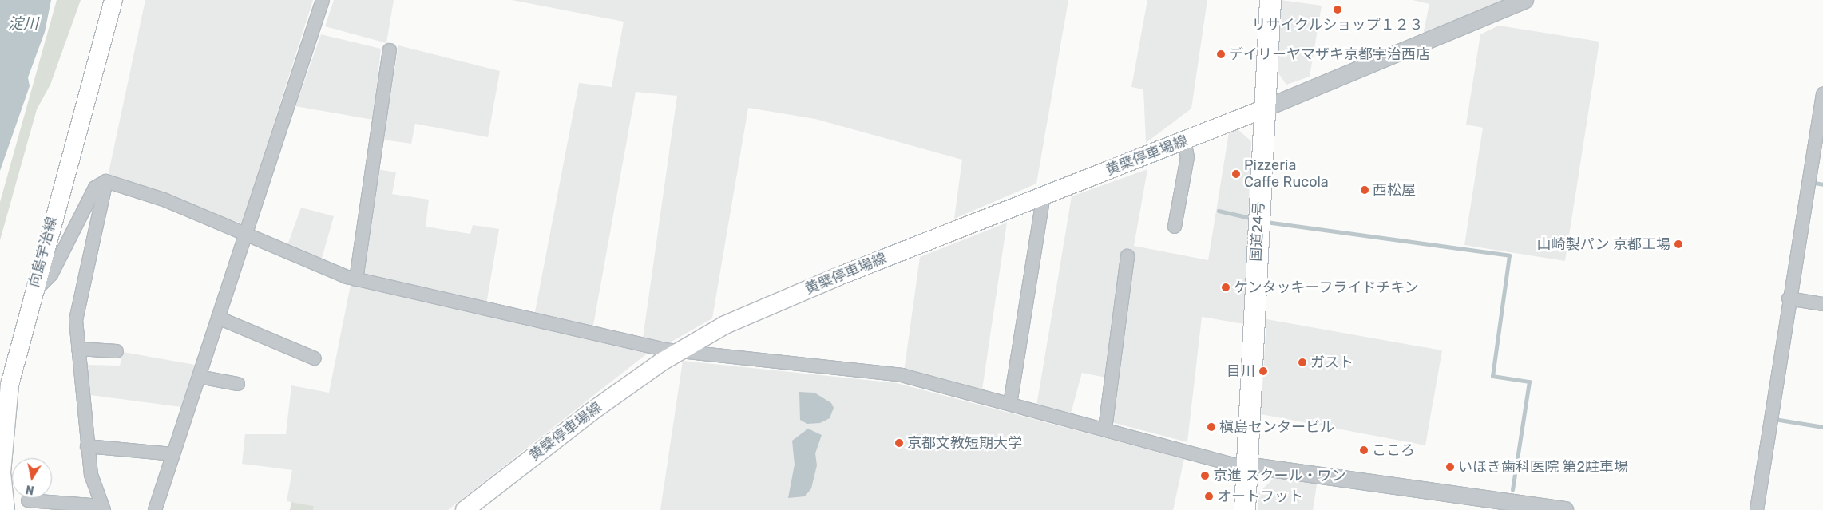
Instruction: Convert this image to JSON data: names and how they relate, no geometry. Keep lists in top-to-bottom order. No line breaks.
{"streets":{"highway":["国道24号"],"main road":["黄檗停車場線","向島宇治線"]},"crossings":[["黄檗停車場線","国道24号"]],"water":["淀川"],"places":["リサイクルショップ１２３","デイリーヤマザキ京都宇治西店","Pizzeria Caffe Rucola","西松屋","山崎製パン 京都工場","ケンタッキーフライドチキン","ガスト","目川","槇島センタービル","京都文教短期大学","こころ","いほき歯科医院 第2駐車場","京進 スクール・ワン","オートフット"],"north":"bottom"}
